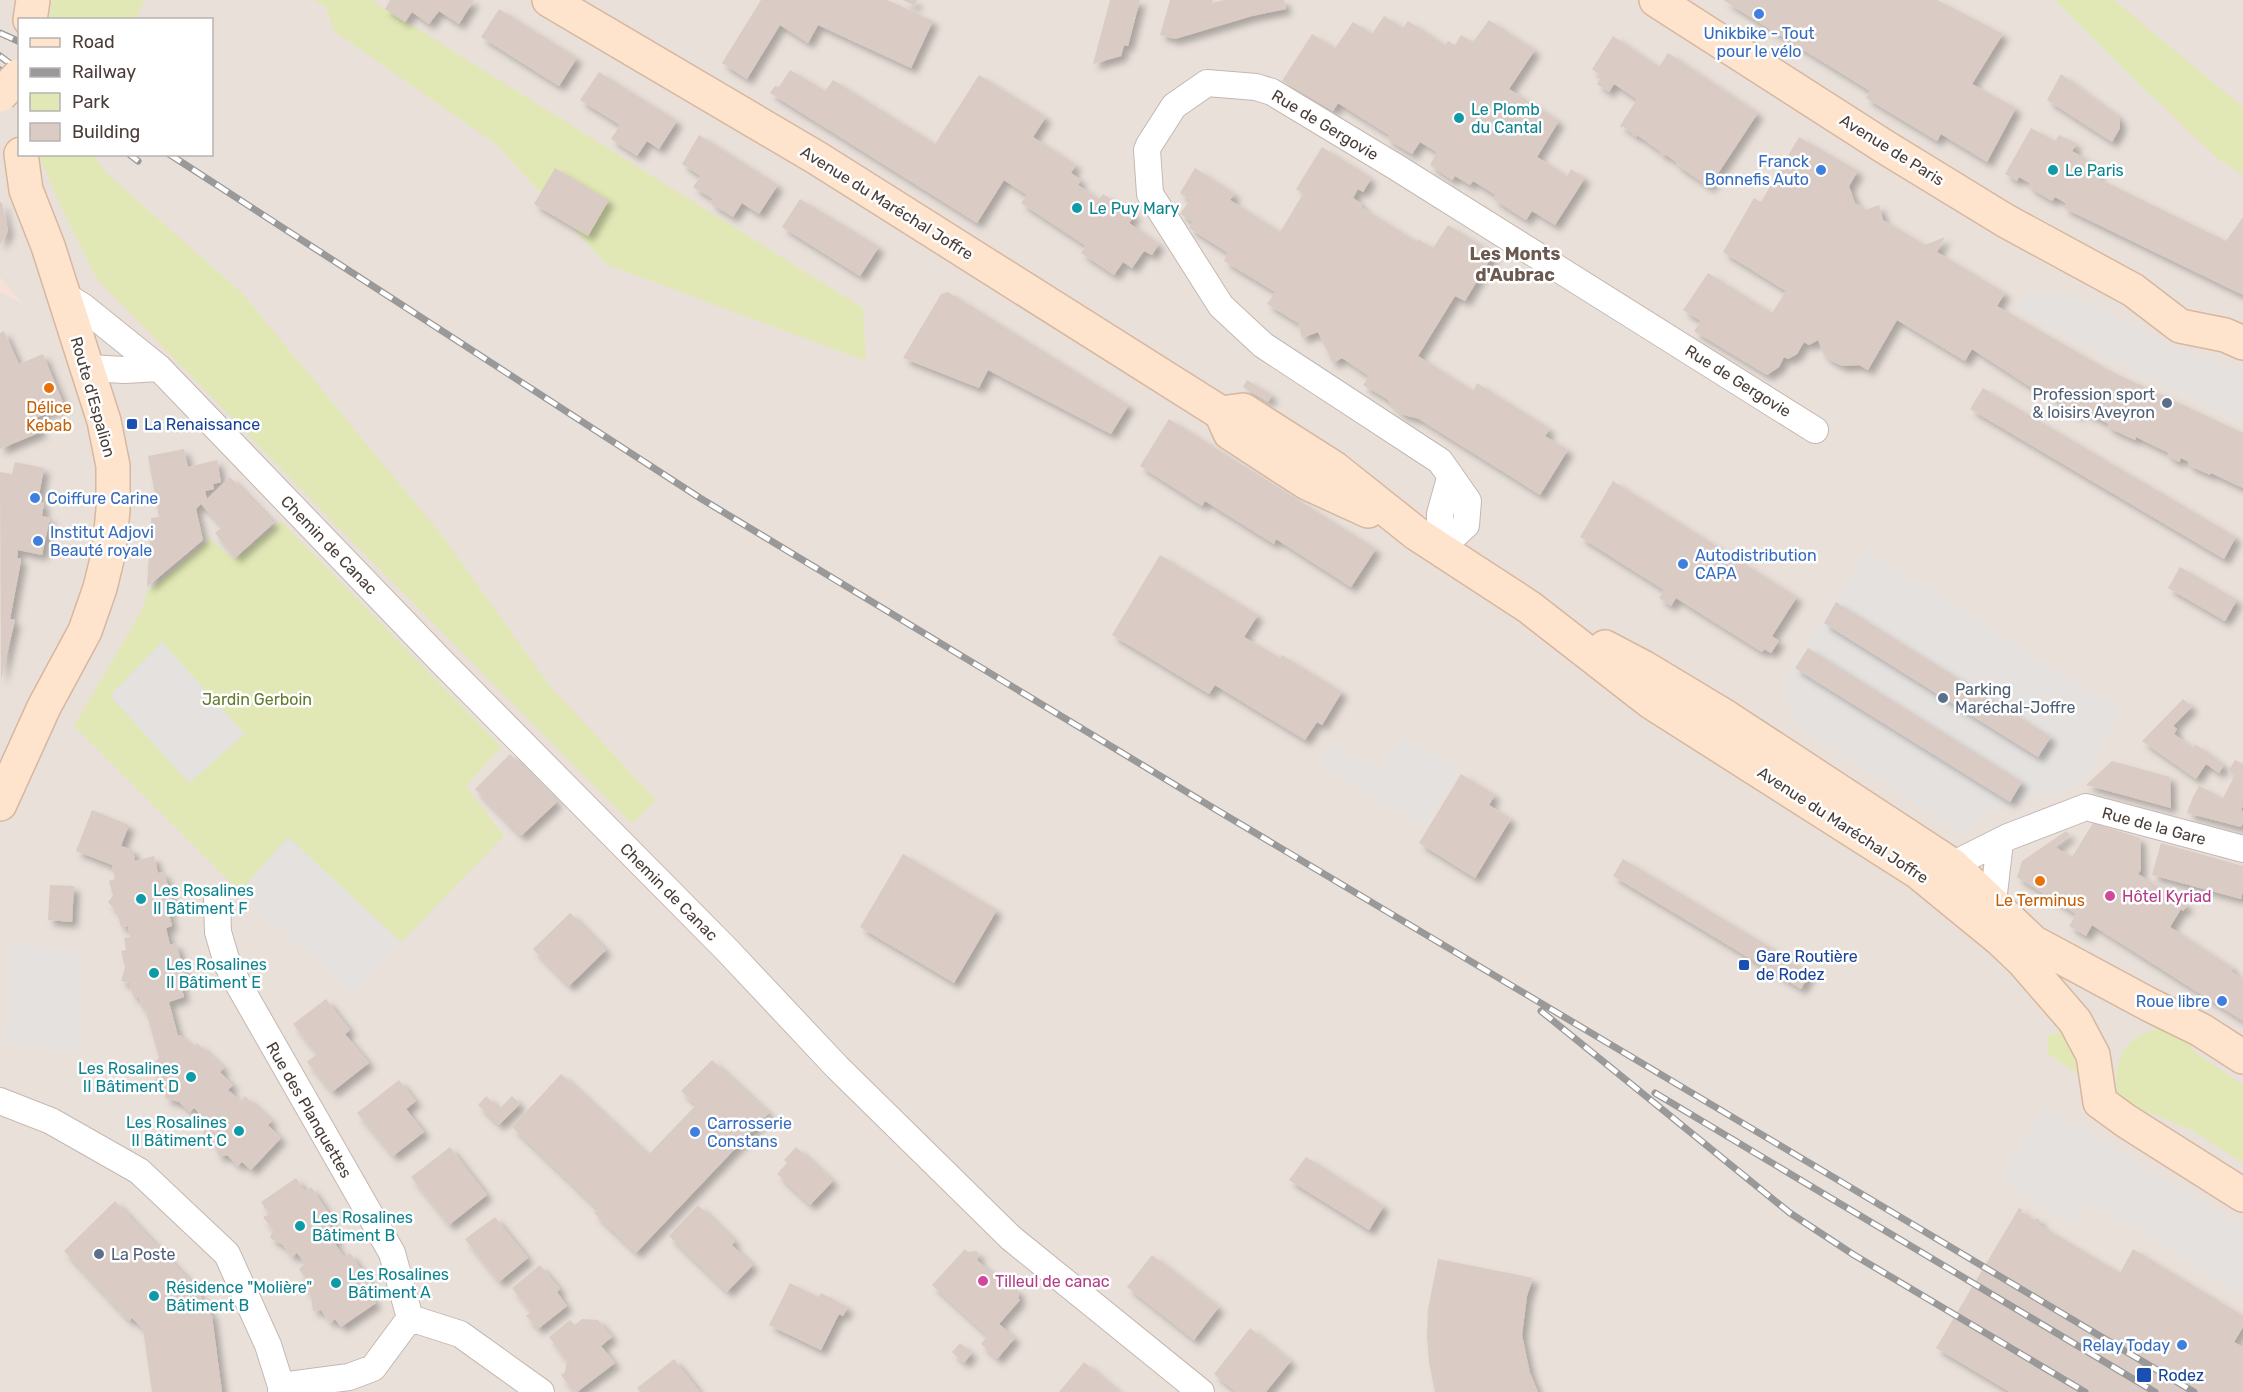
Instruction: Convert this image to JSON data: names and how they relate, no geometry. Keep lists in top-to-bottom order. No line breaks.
{"streets":{"main road":["Avenue de Paris","Avenue du Maréchal Joffre","Route d'Espalion"],"street":["Rue de Gergovie","Chemin de Canac","Rue de la Gare","Rue des Planquettes"]},"crossings":[["Rue de Gergovie","Avenue du Maréchal Joffre"],["Avenue du Maréchal Joffre","Rue de la Gare"],["Route d'Espalion","Chemin de Canac"]],"districts":["Les Monts d'Aubrac"],"parks":["Jardin Gerboin"],"places":{"other":["Unikbike - Tout pour le vélo","Le Plomb du Cantal","Franck Bonnefis Auto","Le Paris","Le Puy Mary","Délice Kebab","Profession sport & loisirs Aveyron","Coiffure Carine","Institut Adjovi Beauté royale","Autodistribution CAPA","Parking Maréchal-Joffre","Le Terminus","Hôtel Kyriad","Les Rosalines II Bâtiment F","Les Rosalines II Bâtiment E","Roue libre","Les Rosalines II Bâtiment D","Les Rosalines II Bâtiment C","Carrosserie Constans","Les Rosalines Bâtiment B","La Poste","Tilleul de canac","Les Rosalines Bâtiment A","Résidence \"Molière\" Bâtiment B","Relay Today"],"transit":["La Renaissance","Gare Routière de Rodez","Rodez"]},"legend":["Road","Railway","Park","Building"]}
